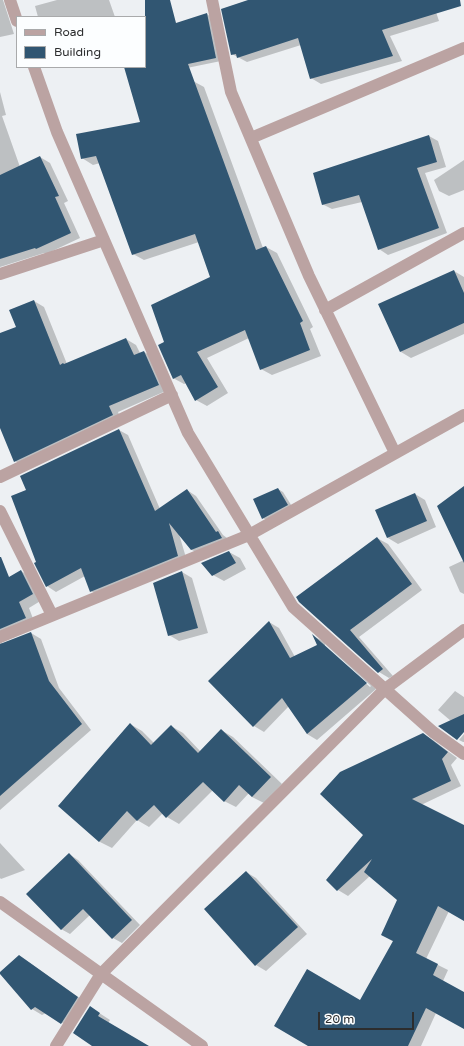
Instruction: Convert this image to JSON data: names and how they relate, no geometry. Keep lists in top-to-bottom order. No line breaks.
{"legend":["Road","Building"],"scale_bar":"20 m"}
